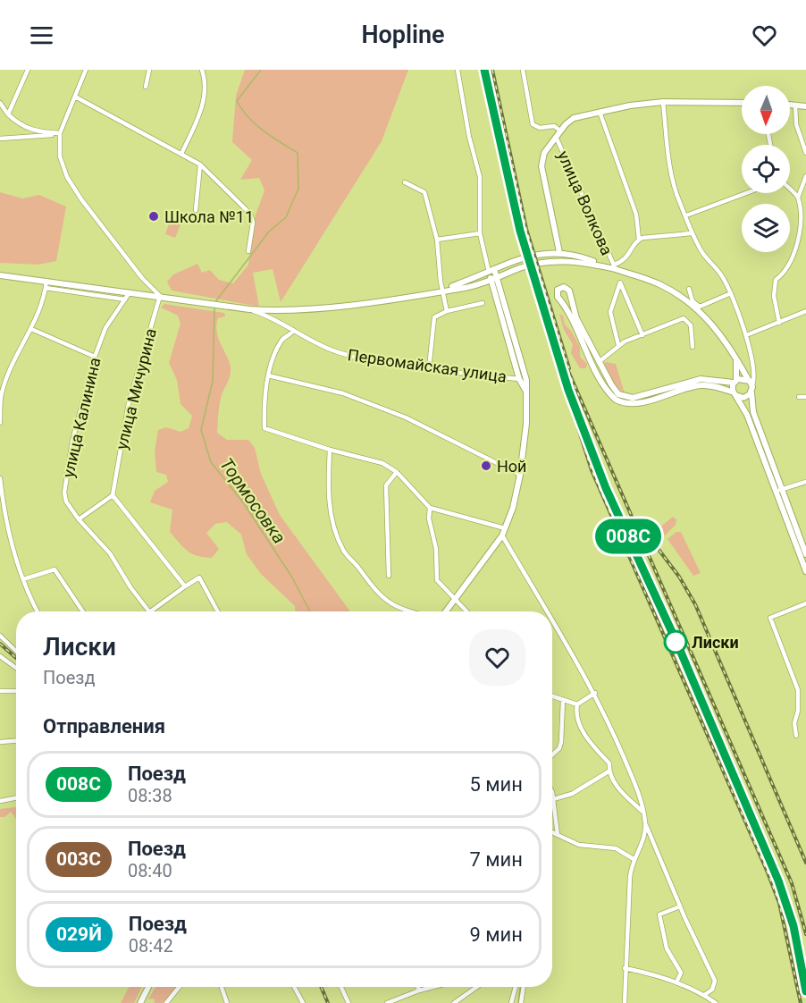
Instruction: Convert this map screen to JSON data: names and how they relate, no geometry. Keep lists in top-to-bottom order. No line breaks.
{"streets":{"main road":["Первомайская улица"],"street":["улица Волкова","улица Мичурина","улица Калинина"]},"crossings":[["улица Волкова","Первомайская улица"],["Первомайская улица","улица Мичурина"],["Первомайская улица","улица Калинина"]],"water":["Тормосовка"],"places":["Школа №11","Ной","Лиски"],"north":"bottom","page":{"header":"Hopline","on_map":"008С","heading":[["Лиски","Поезд"],"Отправления"],"list":[{"mark":"008С","name":"Поезд","note":"08:38","value":"5 мин"},{"mark":"003С","name":"Поезд","note":"08:40","value":"7 мин"},{"mark":"029Й","name":"Поезд","note":"08:42","value":"9 мин"}]}}
